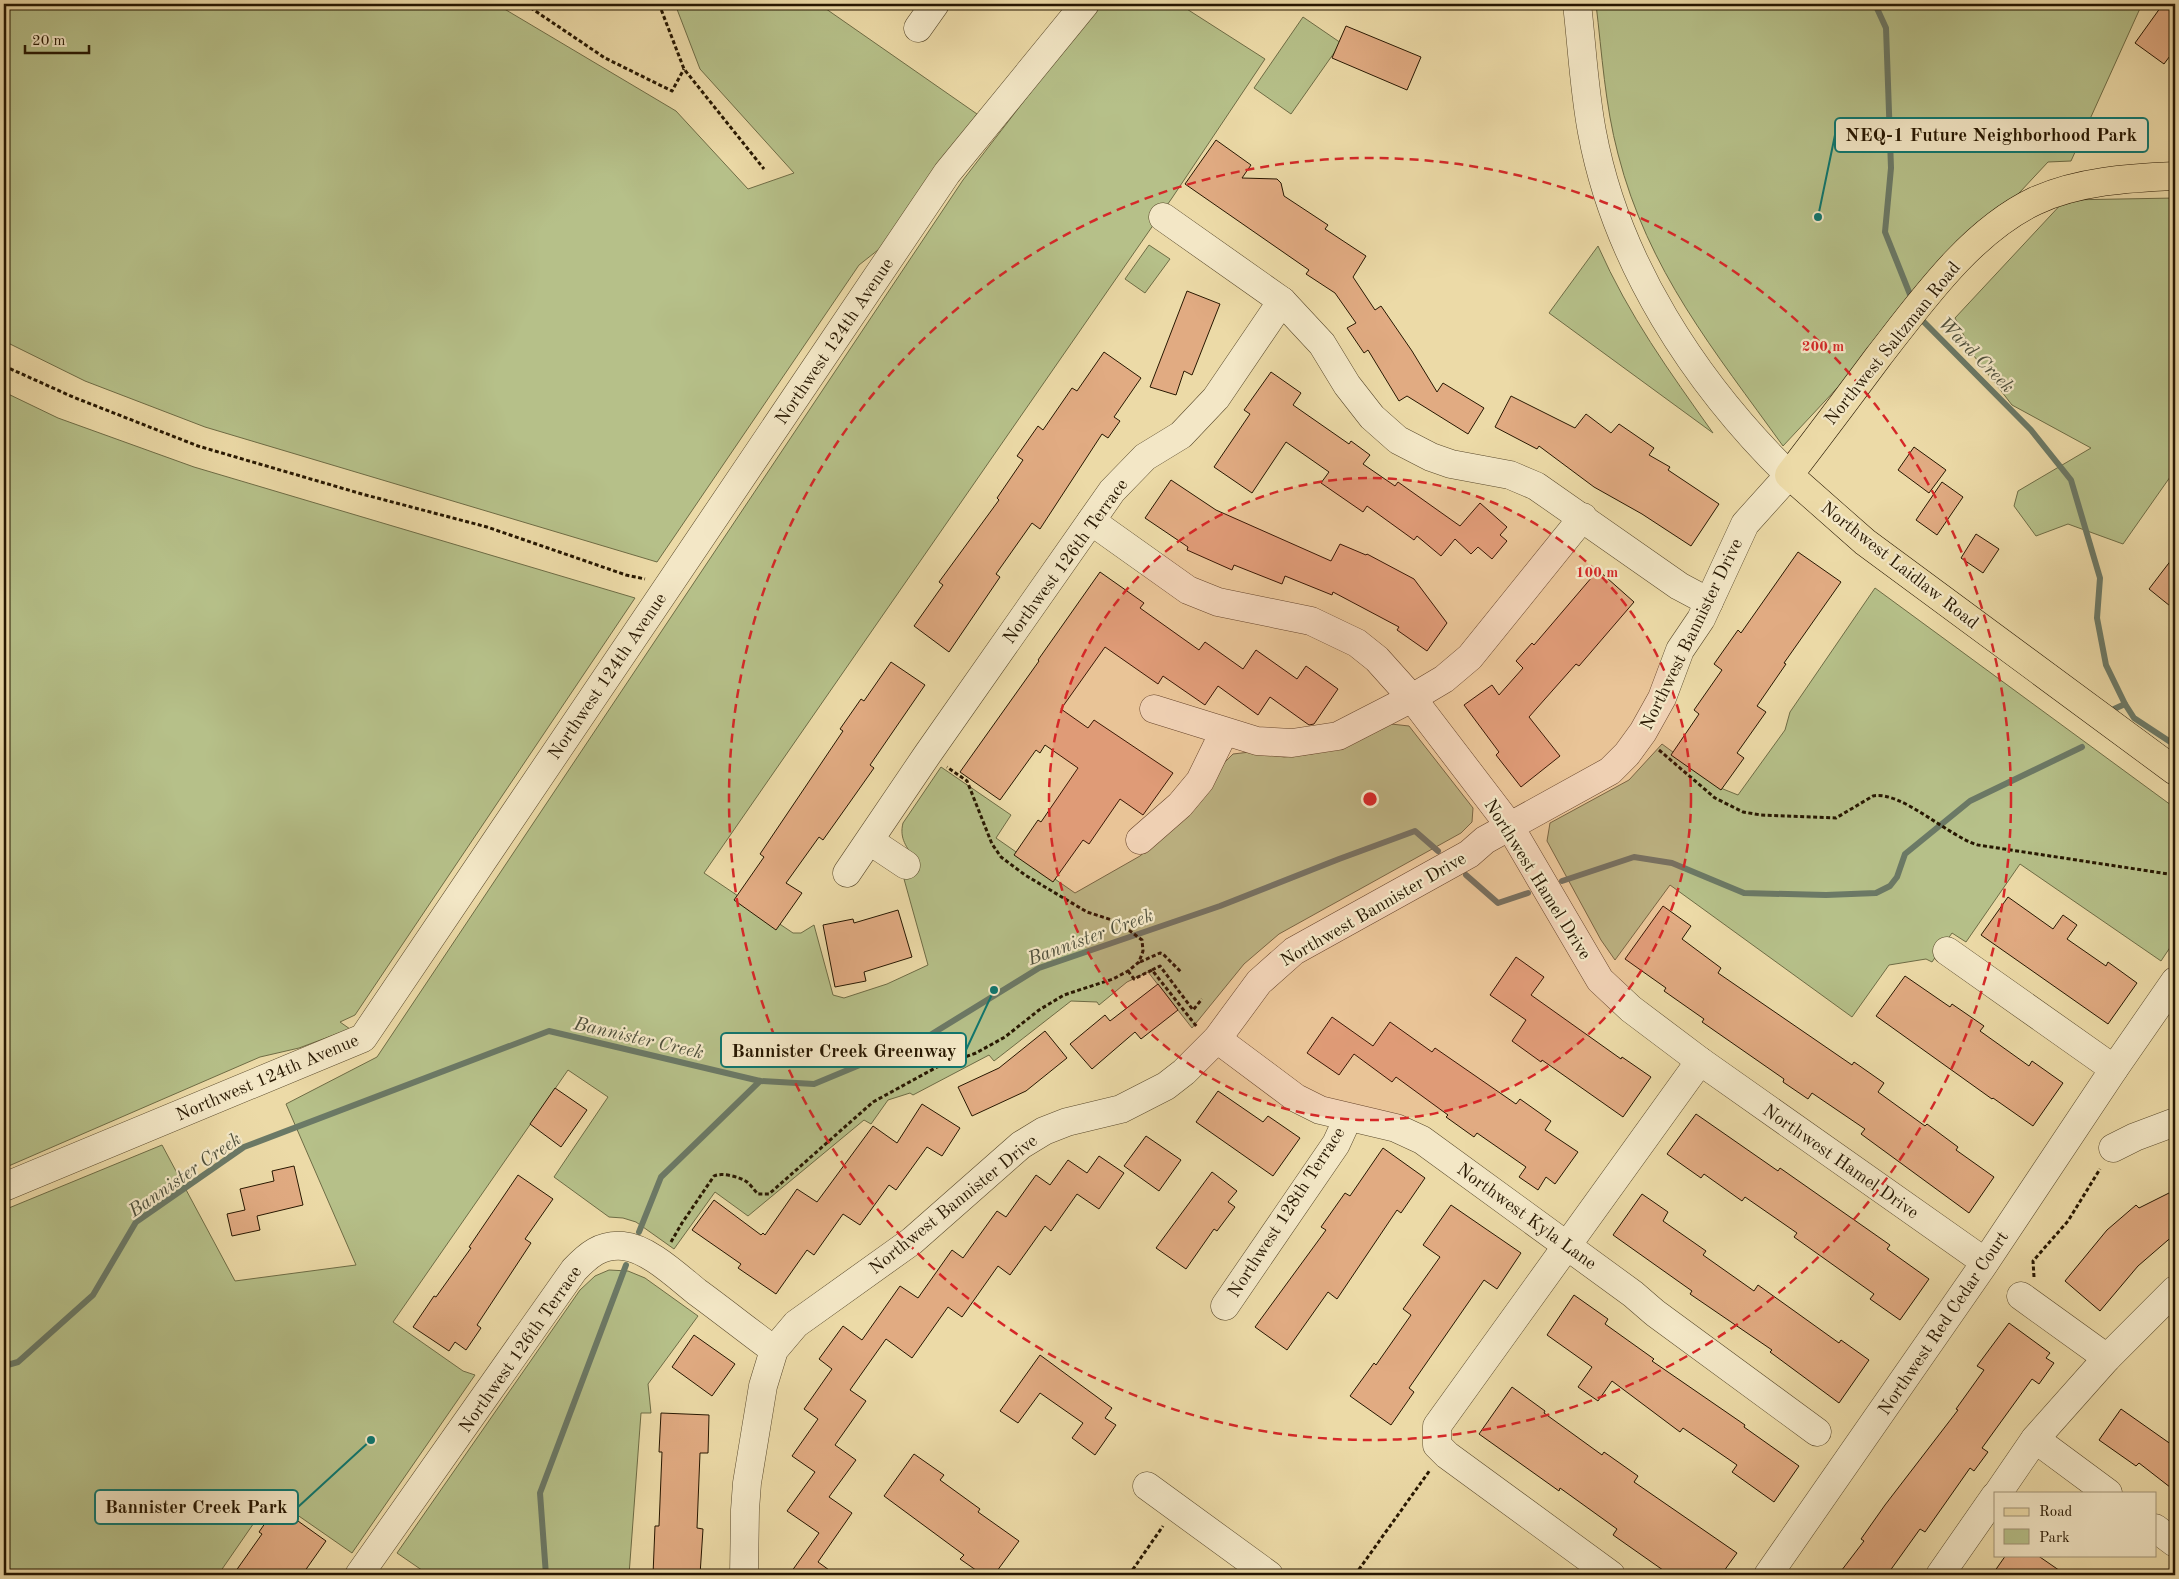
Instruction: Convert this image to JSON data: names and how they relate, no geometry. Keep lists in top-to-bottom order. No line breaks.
{"streets":{"main road":["Northwest Saltzman Road","Northwest Laidlaw Road"],"street":["Northwest 124th Avenue","Northwest 126th Terrace","Northwest Bannister Drive","Northwest Hamel Drive","Northwest 128th Terrace","Northwest Kyla Lane","Northwest Red Cedar Court"]},"crossings":[["Northwest Saltzman Road","Northwest Laidlaw Road"],["Northwest Saltzman Road","Northwest Bannister Drive"],["Northwest 126th Terrace","Northwest Bannister Drive"],["Northwest 126th Terrace","Northwest Hamel Drive"],["Northwest Laidlaw Road","Northwest Bannister Drive"],["Northwest Bannister Drive","Northwest Hamel Drive"],["Northwest Bannister Drive","Northwest Kyla Lane"],["Northwest Hamel Drive","Northwest Red Cedar Court"],["Northwest 128th Terrace","Northwest Kyla Lane"]],"water":["Ward Creek","Bannister Creek"],"places":["NEQ-1 Future Neighborhood Park","Bannister Creek Greenway","Bannister Creek Park"],"legend":["Road","Park"],"scale_bar":"20 m","rings":["200 m","100 m"]}
